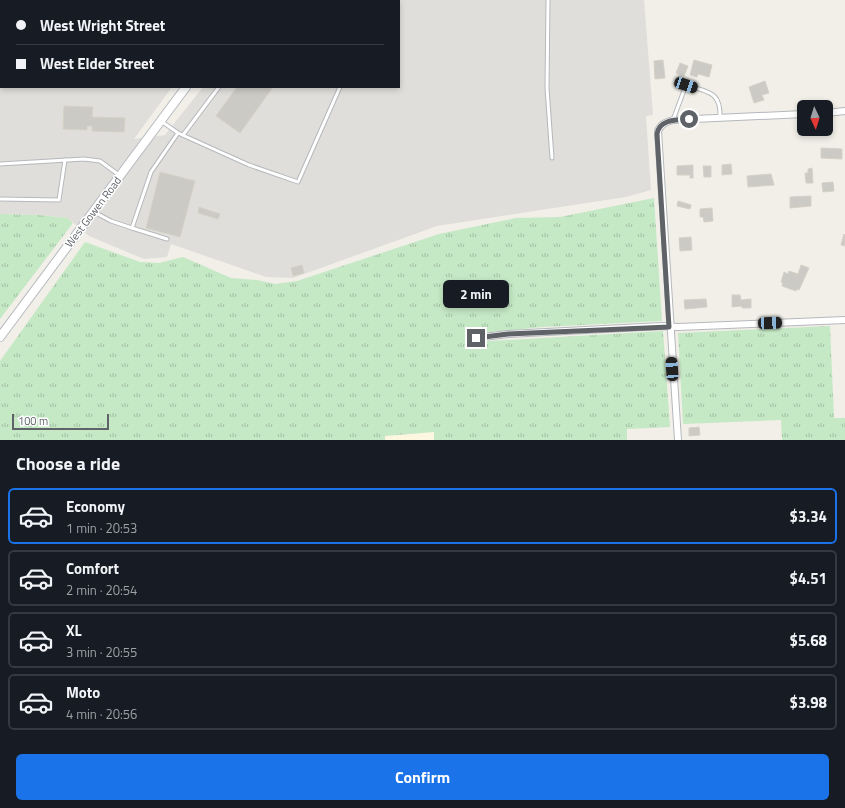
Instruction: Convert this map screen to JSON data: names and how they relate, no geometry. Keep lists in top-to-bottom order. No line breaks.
{"streets":{"street":["West Gowen Road"]},"scale_bar":"100 m","north":"bottom","page":{"banner":["West Wright Street","West Elder Street"],"bubble":"2 min","scale":"100 m","heading":"Choose a ride","list":[{"name":"Economy","note":"1 min · 20:53","value":"$3.34"},{"name":"Comfort","note":"2 min · 20:54","value":"$4.51"},{"name":"XL","note":"3 min · 20:55","value":"$5.68"},{"name":"Moto","note":"4 min · 20:56","value":"$3.98"}],"buttons":"Confirm"}}
